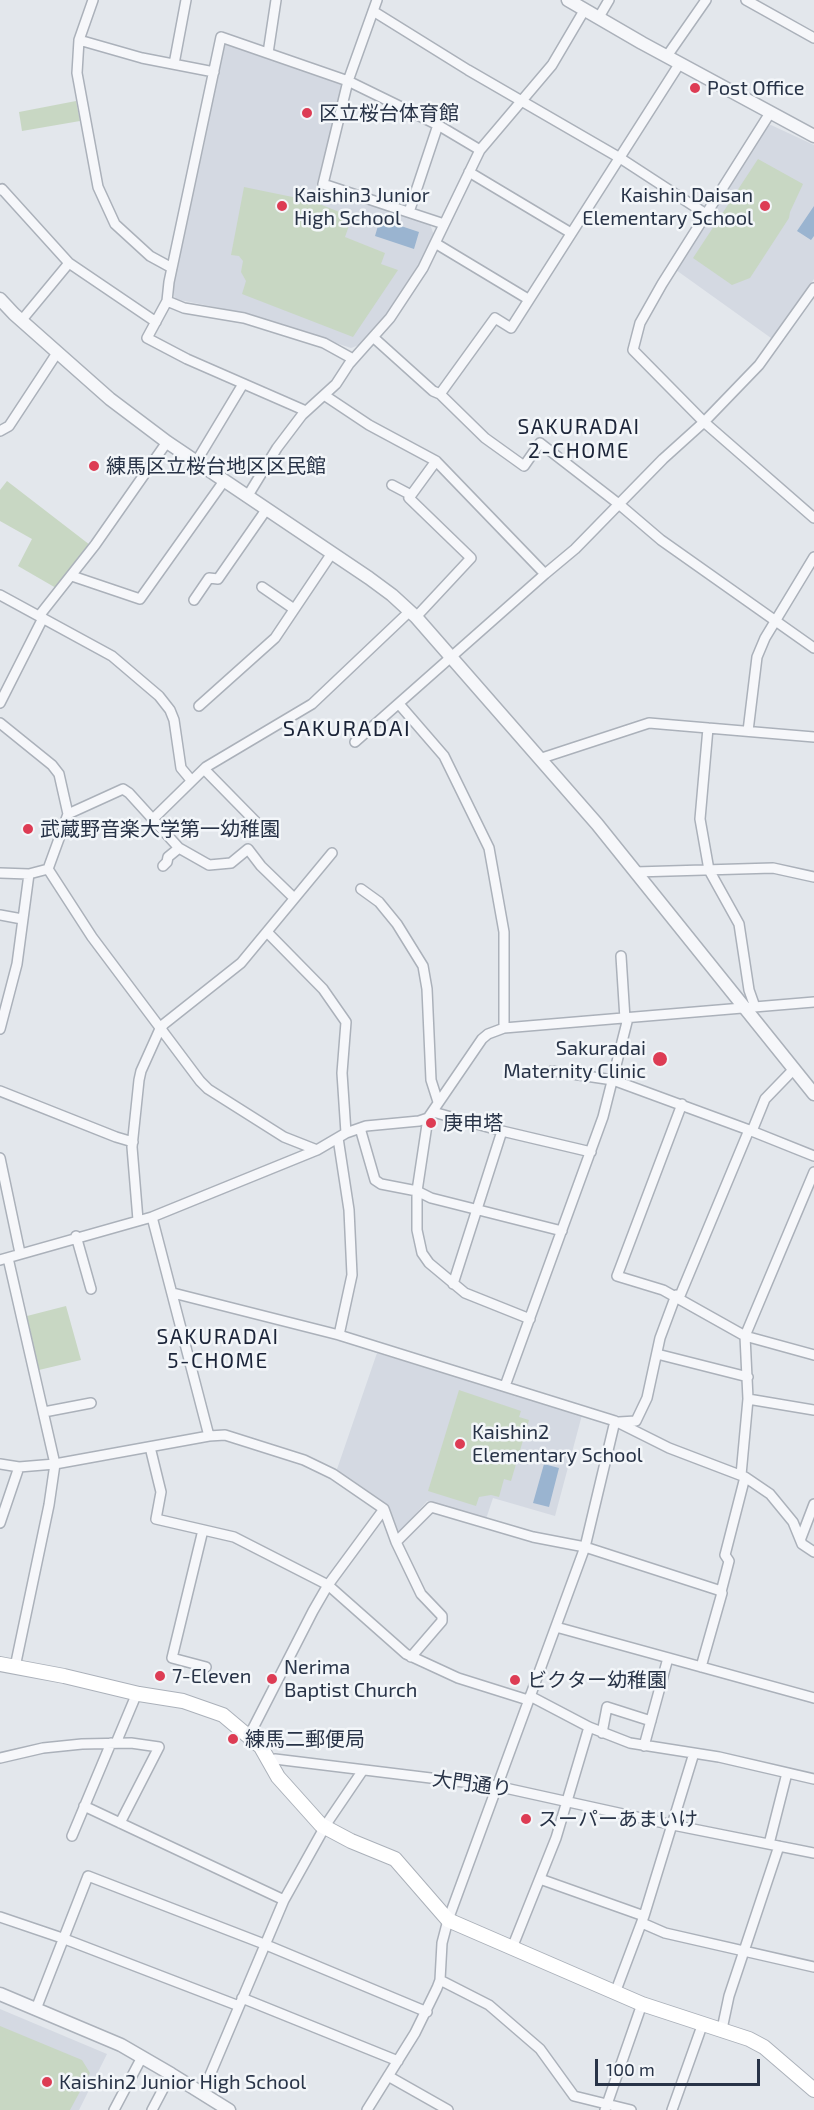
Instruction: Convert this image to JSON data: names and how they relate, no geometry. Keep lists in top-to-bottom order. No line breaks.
{"streets":{"street":["大門通り"]},"districts":["SAKURADAI 2-CHOME","SAKURADAI","SAKURADAI 5-CHOME"],"places":["Post Office","区立桜台体育館","Kaishin3 Junior High School","Kaishin Daisan Elementary School","練馬区立桜台地区区民館","武蔵野音楽大学第一幼稚園","Sakuradai Maternity Clinic","庚申塔","Kaishin2 Elementary School","7-Eleven","Nerima Baptist Church","ビクター幼稚園","練馬二郵便局","スーパーあまいけ","Kaishin2 Junior High School"],"scale_bar":"100 m"}
